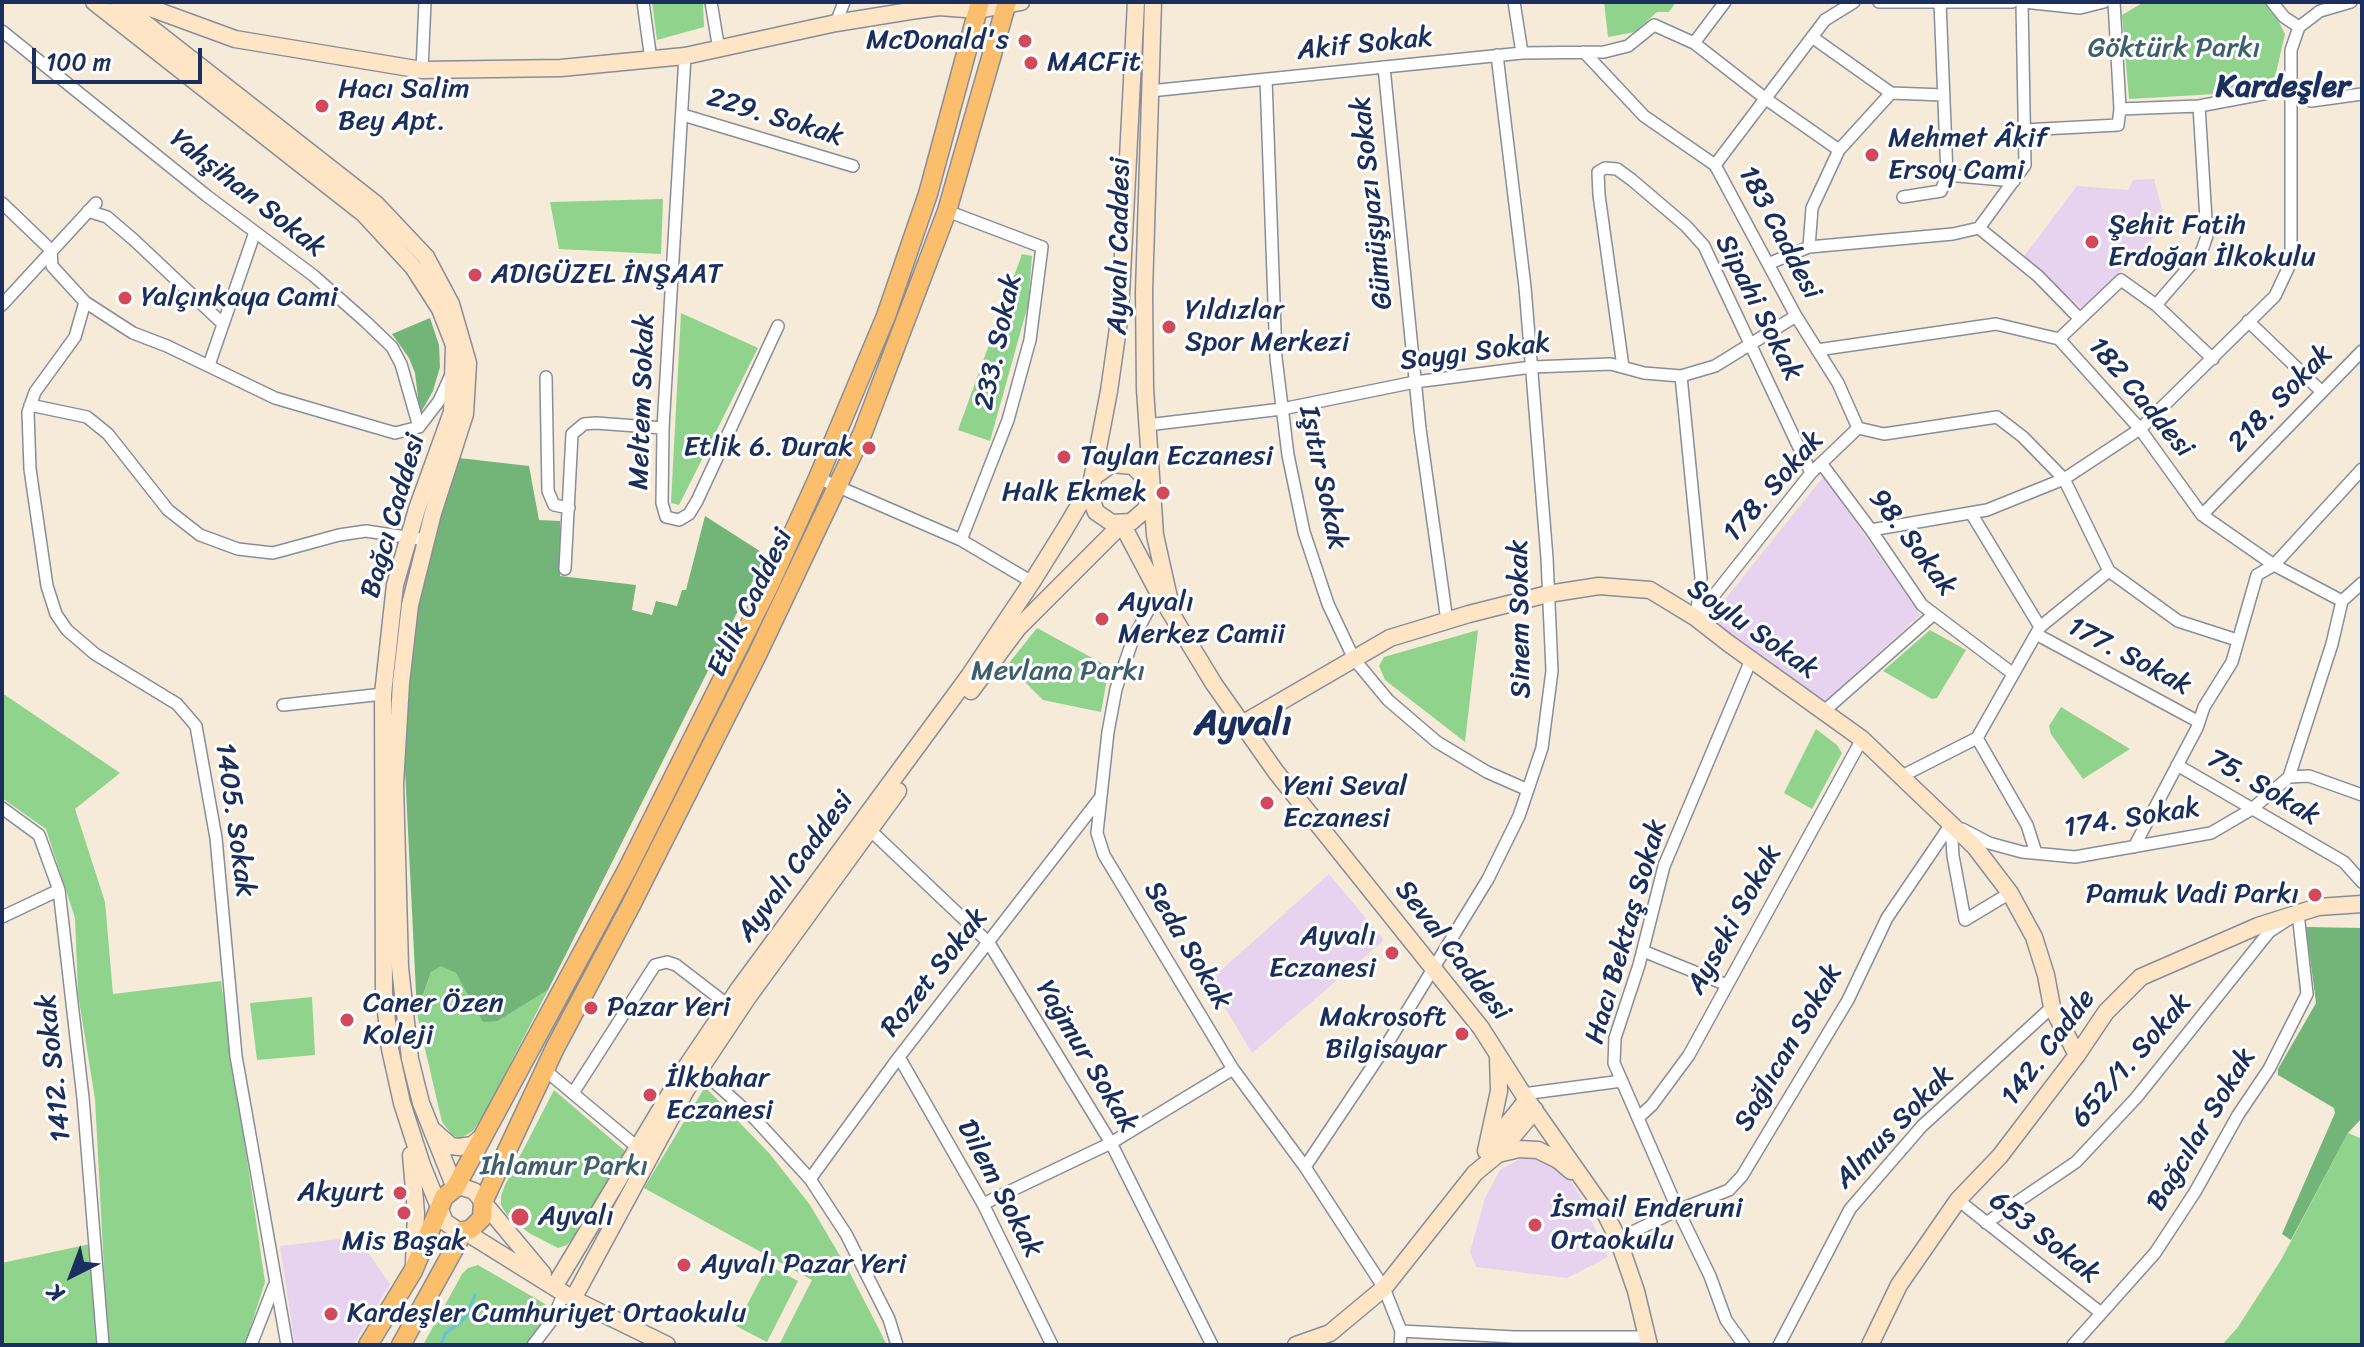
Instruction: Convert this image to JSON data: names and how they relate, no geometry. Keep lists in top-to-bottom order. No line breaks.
{"streets":{"main road":["Ayvalı Caddesi","Bağcı Caddesi","Etlik Caddesi","Soylu Sokak","Seval Caddesi","142. Cadde"],"street":["Akif Sokak","229. Sokak","Yahşihan Sokak","Gümüşyazı Sokak","183 Caddesi","Sipahi Sokak","233. Sokak","Saygı Sokak","182 Caddesi","218. Sokak","Meltem Sokak","Işıtır Sokak","178. Sokak","98. Sokak","Sinem Sokak","177. Sokak","75. Sokak","174. Sokak","1405. Sokak","Ayseki Sokak","Hacı Bektaş Sokak","Seda Sokak","Rozet Sokak","Sağlıcan Sokak","Yağmur Sokak","652/1. Sokak","1412. Sokak","Almus Sokak","Bağcılar Sokak","Dilem Sokak","653 Sokak"]},"crossings":[["Akif Sokak","Gümüşyazı Sokak"],["Akif Sokak","Ayvalı Caddesi"],["Akif Sokak","Işıtır Sokak"],["Akif Sokak","Sinem Sokak"],["229. Sokak","Meltem Sokak"],["Gümüşyazı Sokak","Saygı Sokak"],["Gümüşyazı Sokak","Soylu Sokak"],["183 Caddesi","Saygı Sokak"],["183 Caddesi","182 Caddesi"],["183 Caddesi","178. Sokak"],["Ayvalı Caddesi","Saygı Sokak"],["Ayvalı Caddesi","Bağcı Caddesi"],["Ayvalı Caddesi","Seval Caddesi"],["Ayvalı Caddesi","Yağmur Sokak"],["Sipahi Sokak","Saygı Sokak"],["Sipahi Sokak","178. Sokak"],["233. Sokak","Etlik Caddesi"],["Saygı Sokak","Işıtır Sokak"],["Saygı Sokak","Sinem Sokak"],["182 Caddesi","218. Sokak"],["Işıtır Sokak","Sinem Sokak"],["Işıtır Sokak","Soylu Sokak"],["178. Sokak","98. Sokak"],["178. Sokak","Soylu Sokak"],["Bağcı Caddesi","Etlik Caddesi"],["Sinem Sokak","Soylu Sokak"],["Sinem Sokak","Seda Sokak"],["Sinem Sokak","Seval Caddesi"],["Soylu Sokak","174. Sokak"],["Soylu Sokak","Ayseki Sokak"],["Soylu Sokak","Hacı Bektaş Sokak"],["Soylu Sokak","Seval Caddesi"],["Soylu Sokak","Sağlıcan Sokak"],["Soylu Sokak","142. Cadde"],["Soylu Sokak","Almus Sokak"],["75. Sokak","174. Sokak"],["174. Sokak","Sağlıcan Sokak"],["Ayseki Sokak","Hacı Bektaş Sokak"],["Hacı Bektaş Sokak","Sağlıcan Sokak"],["Seda Sokak","Seval Caddesi"],["Seda Sokak","Rozet Sokak"],["Seval Caddesi","Sağlıcan Sokak"],["Rozet Sokak","Yağmur Sokak"],["Rozet Sokak","Dilem Sokak"],["142. Cadde","652/1. Sokak"],["142. Cadde","Bağcılar Sokak"],["142. Cadde","653 Sokak"],["652/1. Sokak","Bağcılar Sokak"],["652/1. Sokak","653 Sokak"],["Bağcılar Sokak","653 Sokak"]],"districts":["Kardeşler","Ayvalı"],"parks":["Göktürk Parkı","Mevlana Parkı","Ihlamur Parkı"],"places":["McDonald's","MACFit","Hacı Salim Bey Apt.","Mehmet Âkif Ersoy Cami","Şehit Fatih Erdoğan İlkokulu","ADIGÜZEL İNŞAAT","Yalçınkaya Cami","Yıldızlar Spor Merkezi","Etlik 6. Durak","Taylan Eczanesi","Halk Ekmek","Ayvalı Merkez Camii","Yeni Seval Eczanesi","Pamuk Vadi Parkı","Ayvalı Eczanesi","Pazar Yeri","Caner Özen Koleji","Makrosoft Bilgisayar","İlkbahar Eczanesi","Akyurt","Mis Başak","Ayvalı","İsmail Enderuni Ortaokulu","Ayvalı Pazar Yeri","Kardeşler Cumhuriyet Ortaokulu"],"scale_bar":"100 m","north":"bottom left"}
